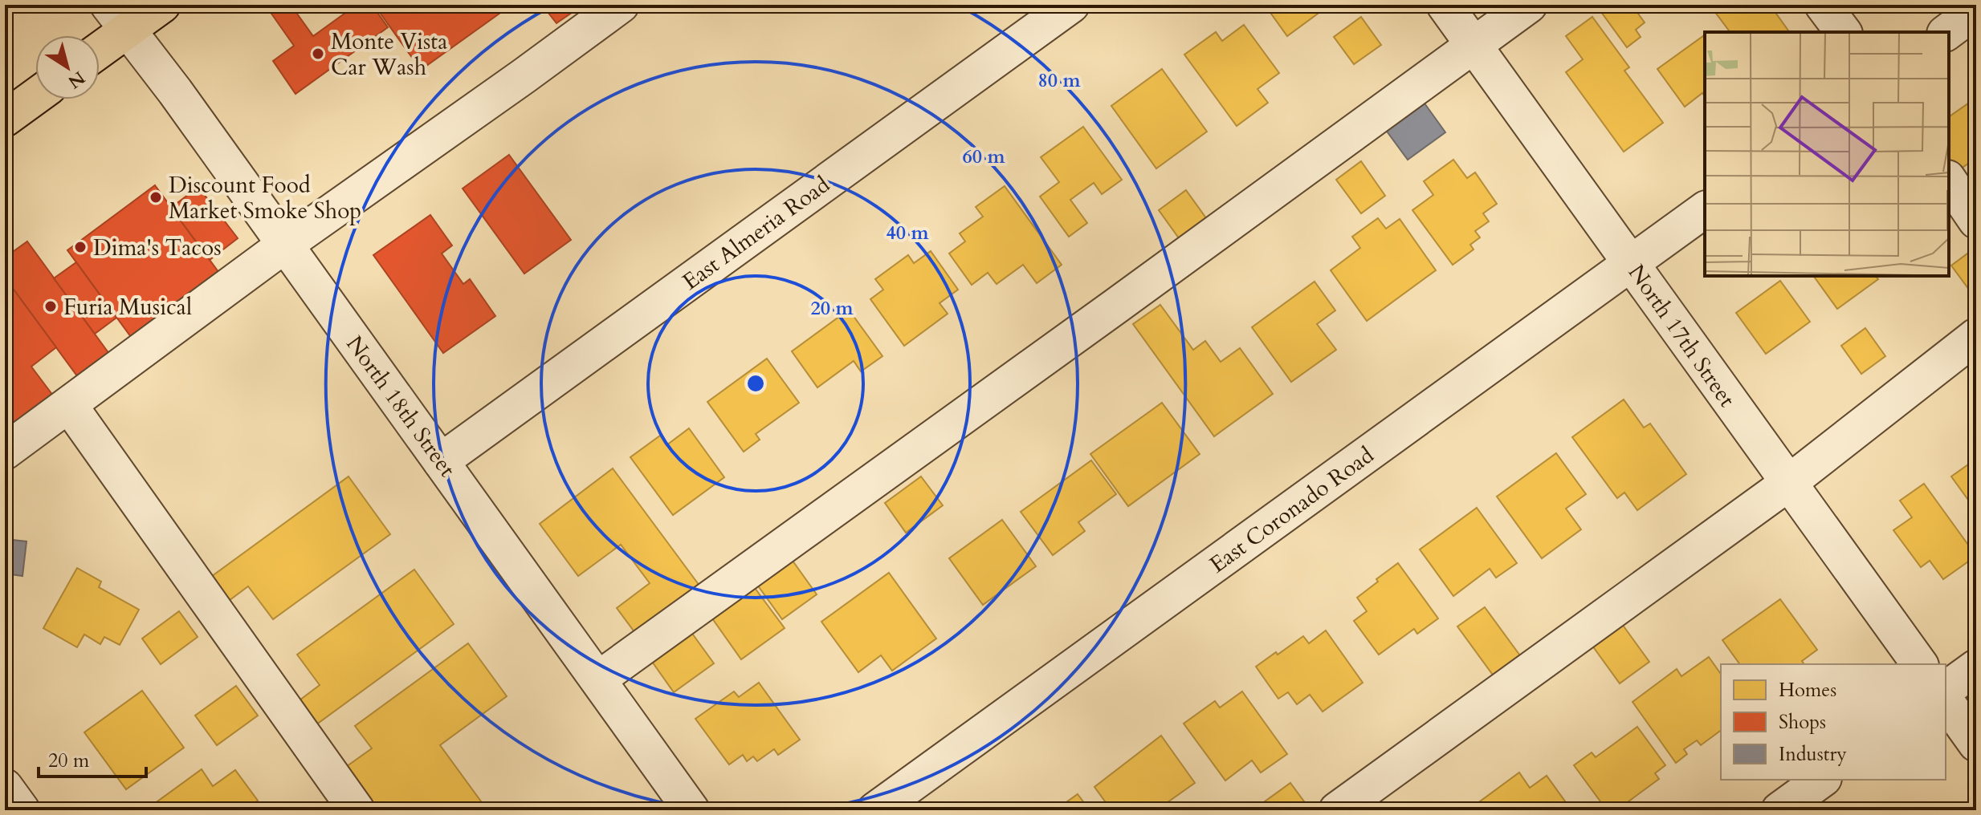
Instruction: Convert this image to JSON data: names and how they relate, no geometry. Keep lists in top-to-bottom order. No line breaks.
{"streets":{"street":["East Almeria Road","North 17th Street","North 18th Street","East Coronado Road"]},"crossings":[["East Almeria Road","North 18th Street"],["North 17th Street","East Coronado Road"]],"places":["Monte Vista Car Wash","Discount Food Market Smoke Shop","Dima's Tacos","Furia Musical"],"legend":["Homes","Shops","Industry"],"scale_bar":"20 m","north":"bottom right","rings":["80 m","60 m","40 m","20 m"]}
